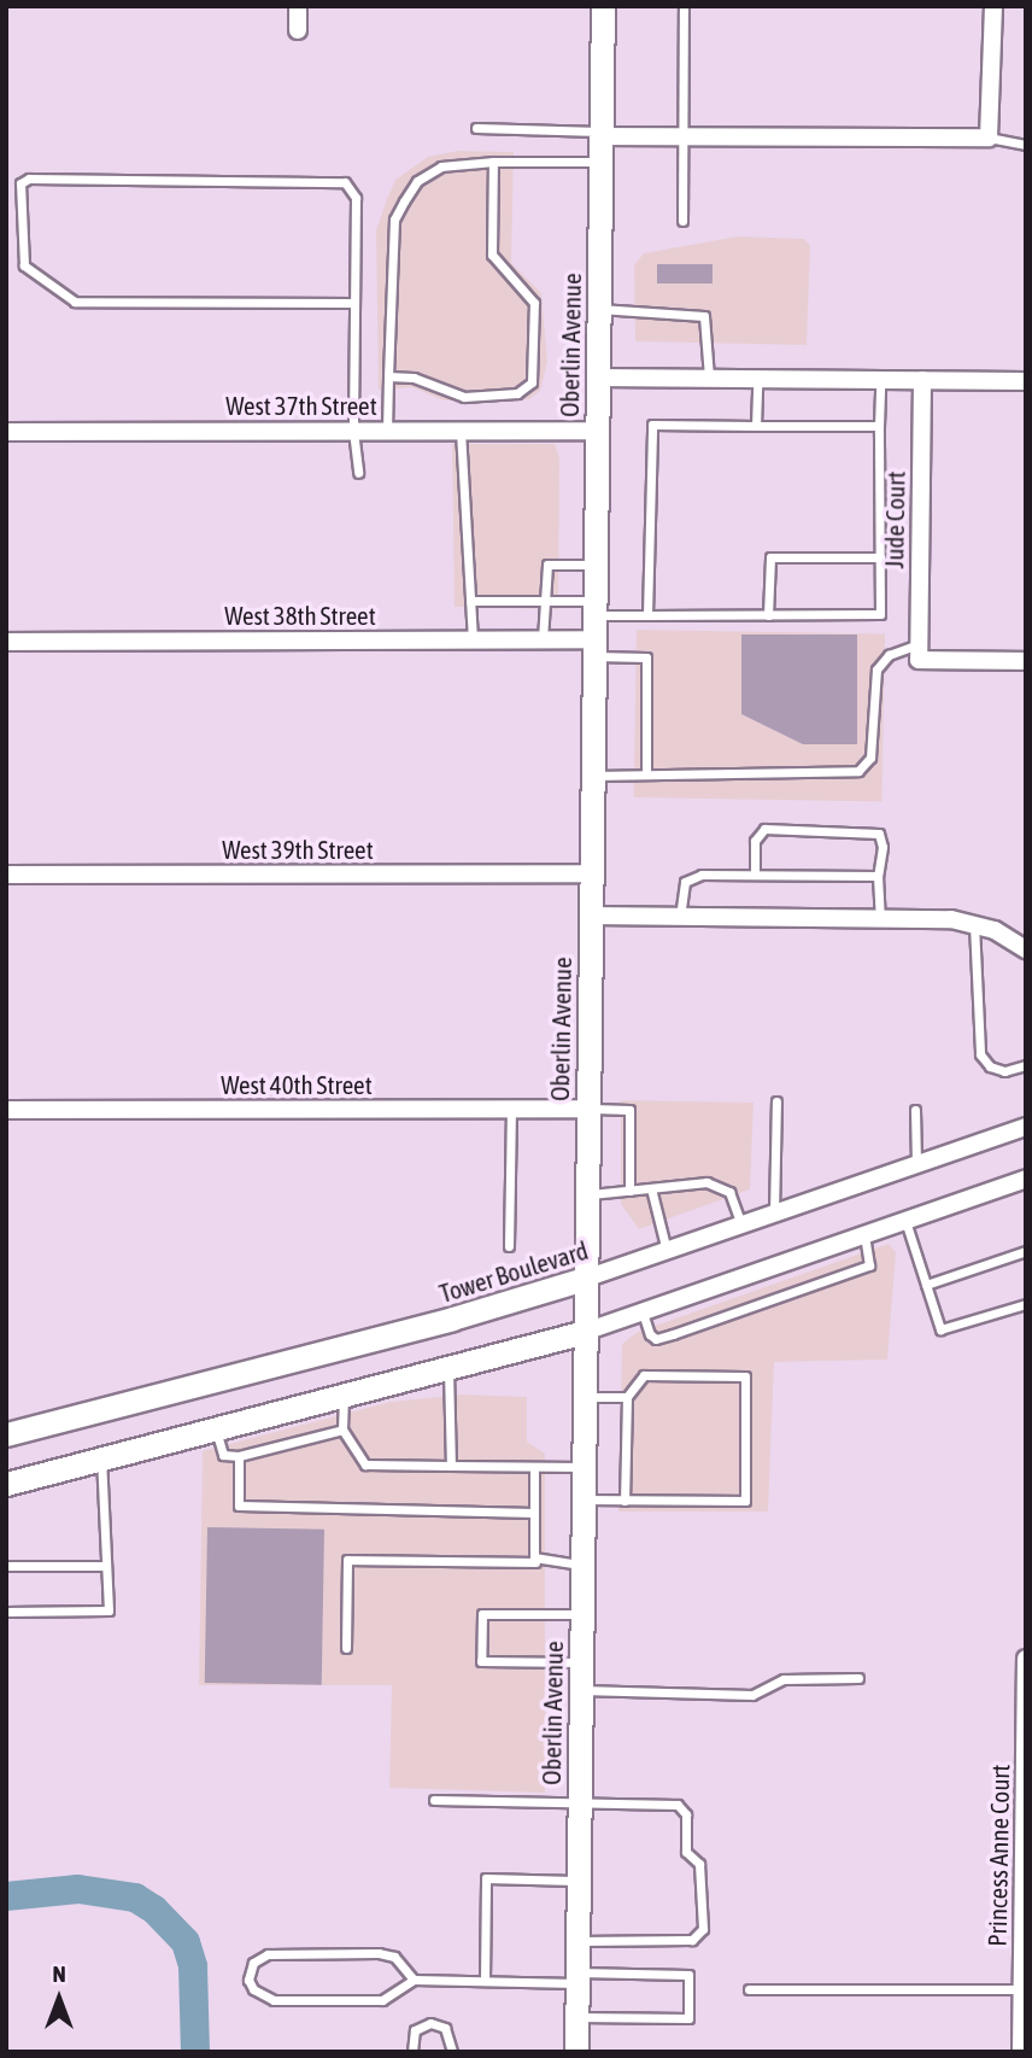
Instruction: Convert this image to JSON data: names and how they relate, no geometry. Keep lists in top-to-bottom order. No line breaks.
{"streets":{"street":["Oberlin Avenue","West 37th Street","Jude Court","West 38th Street","West 39th Street","West 40th Street","Tower Boulevard","Princess Anne Court"]},"crossings":[["Oberlin Avenue","West 37th Street"],["Oberlin Avenue","West 38th Street"],["Oberlin Avenue","West 39th Street"],["Oberlin Avenue","West 40th Street"],["Oberlin Avenue","Tower Boulevard"]],"north":"top"}
